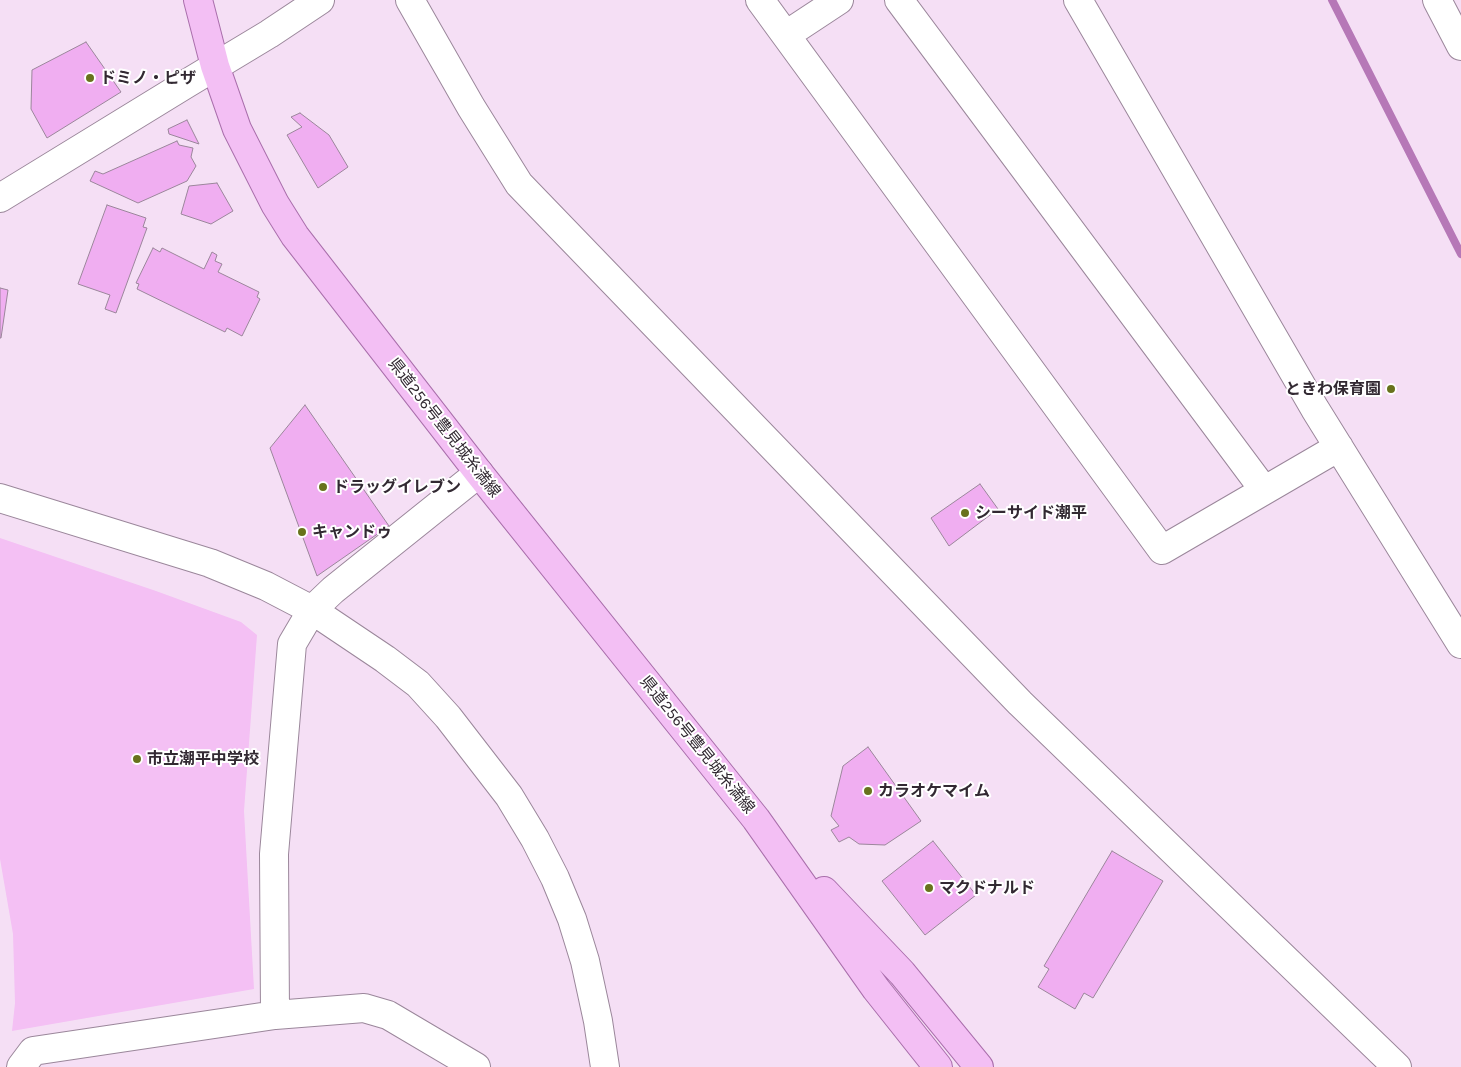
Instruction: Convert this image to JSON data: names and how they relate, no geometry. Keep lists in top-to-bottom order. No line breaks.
{"streets":{"main road":["県道256号豊見城糸満線"]},"places":["ドミノ・ピザ","ときわ保育園","ドラッグイレブン","シーサイド潮平","キャンドゥ","市立潮平中学校","カラオケマイム","マクドナルド"]}
